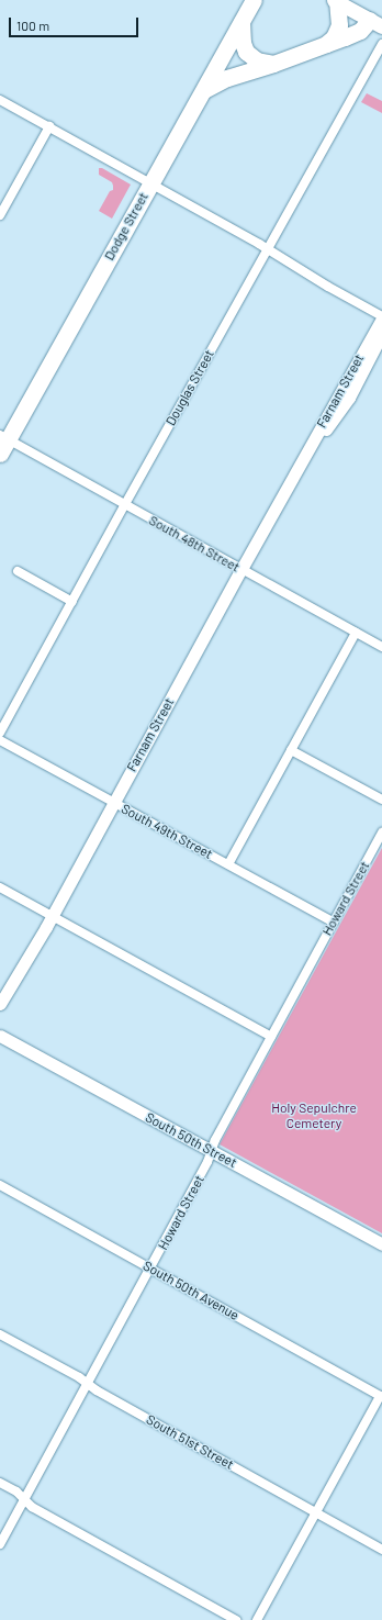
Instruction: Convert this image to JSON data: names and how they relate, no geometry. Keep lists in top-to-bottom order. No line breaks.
{"streets":{"highway":["Dodge Street"],"main road":["Farnam Street","South 50th Street"],"street":["Douglas Street","South 48th Street","South 49th Street","Howard Street","South 50th Avenue","South 51st Street"]},"crossings":[["Dodge Street","South 48th Street"],["Douglas Street","South 48th Street"],["Farnam Street","South 48th Street"],["Farnam Street","South 49th Street"],["South 49th Street","Howard Street"],["Howard Street","South 50th Street"],["Howard Street","South 50th Avenue"],["Howard Street","South 51st Street"]],"parks":["Holy Sepulchre Cemetery"],"scale_bar":"100 m"}
